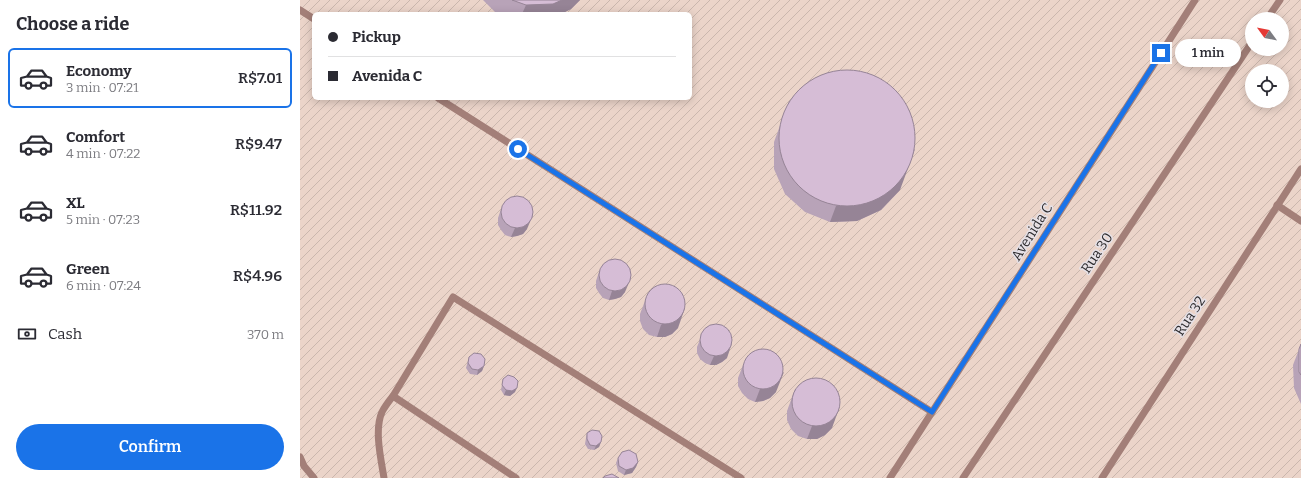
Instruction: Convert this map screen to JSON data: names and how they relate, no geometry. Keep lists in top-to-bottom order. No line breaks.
{"streets":{"lane":["Avenida C","Rua 30","Rua 32"]},"north":"top left","page":{"heading":"Choose a ride","banner":["Pickup","Avenida C"],"bubble":"1 min","list":[{"name":"Economy","note":"3 min · 07:21","value":"R$7.01"},{"name":"Comfort","note":"4 min · 07:22","value":"R$9.47"},{"name":"XL","note":"5 min · 07:23","value":"R$11.92"},{"name":"Green","note":"6 min · 07:24","value":"R$4.96"}],"pay":["Cash","370 m"],"buttons":"Confirm"}}
